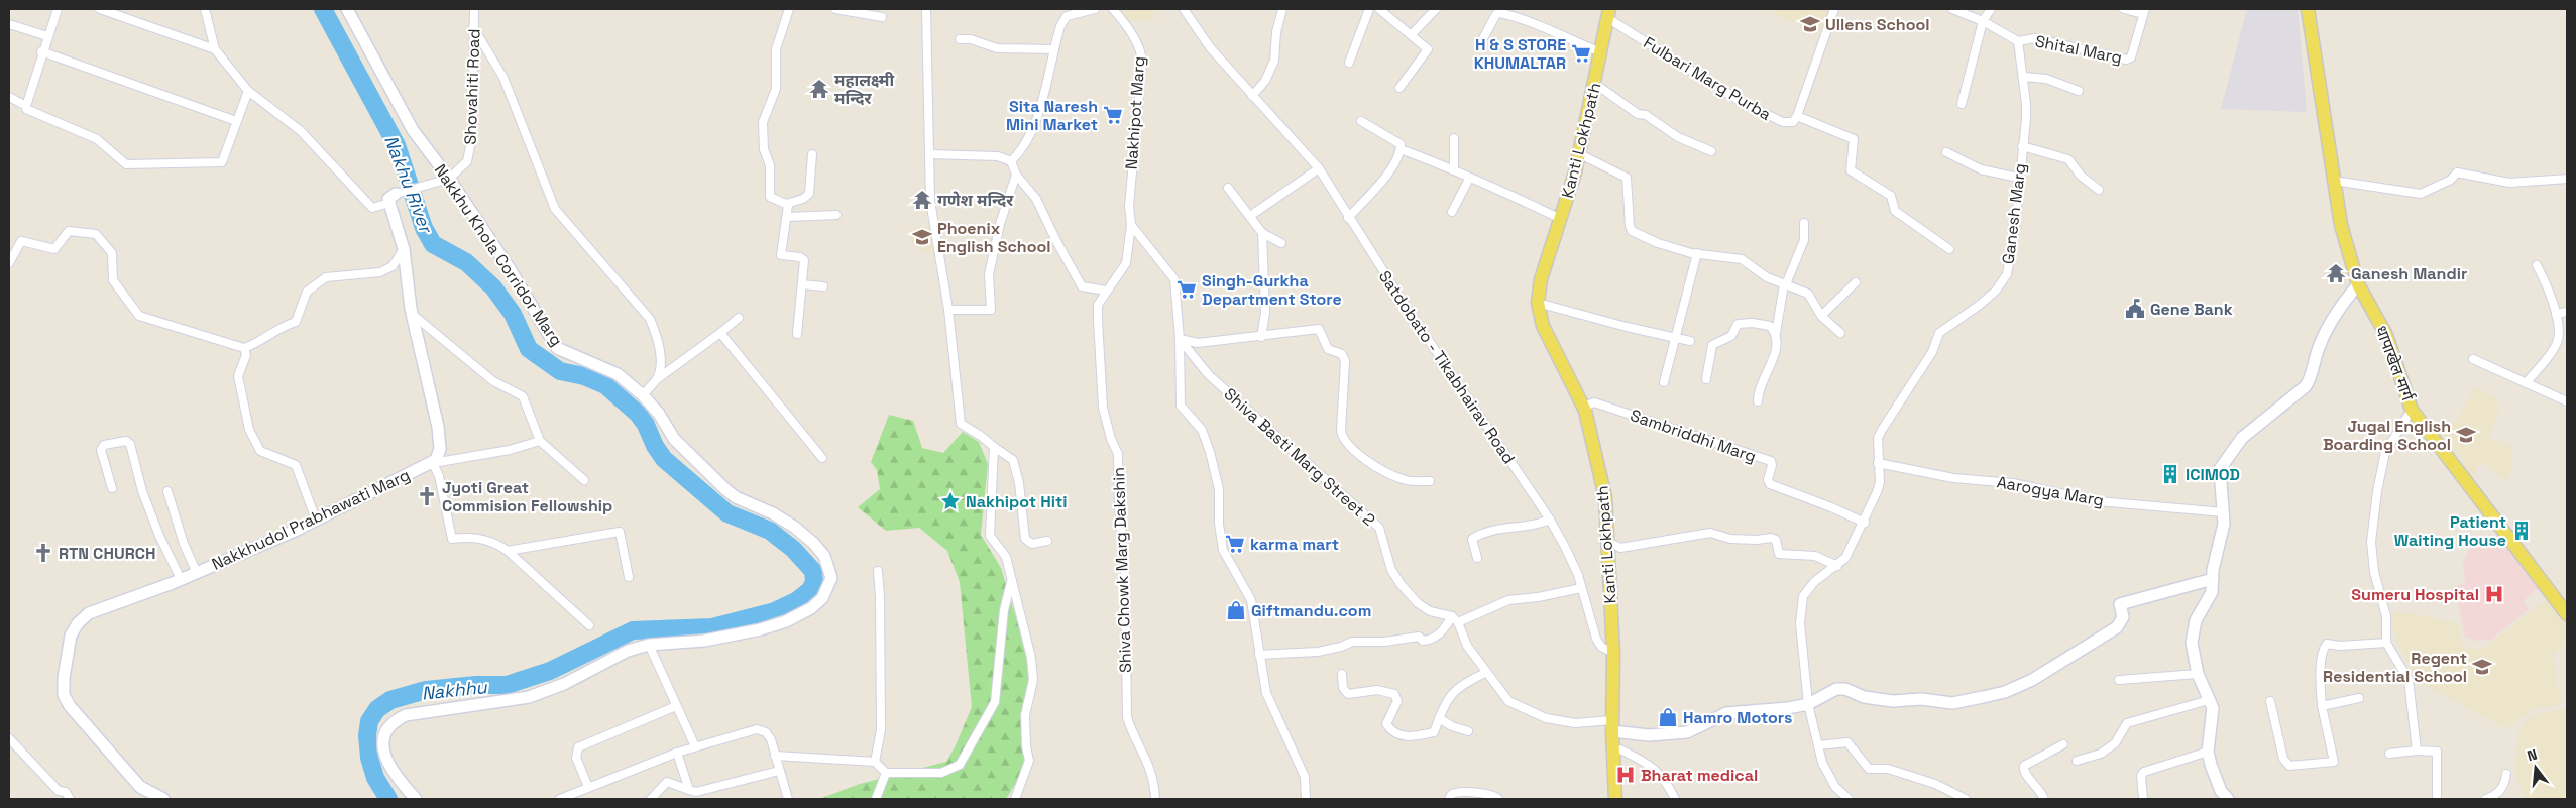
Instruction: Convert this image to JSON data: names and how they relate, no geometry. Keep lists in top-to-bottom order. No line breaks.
{"streets":{"main road":["Kanti Lokhpath","धापाखेल मार्ग"],"street":["Shital Marg","Fulbari Marg Purba","Shovahiti Road","Nakhipot Marg","Ganesh Marg","Nakkhu Khola Corridor Marg","Satdobato - Tikabhairav Road","Sambriddhi Marg","Shiva Basti Marg Street 2","Aarogya Marg","Nakkhudol Prabhawati Marg","Shiva Chowk Marg Dakshin"]},"crossings":[["Shital Marg","Ganesh Marg"],["Fulbari Marg Purba","Kanti Lokhpath"],["Shovahiti Road","Nakkhu Khola Corridor Marg"],["Nakhipot Marg","Shiva Chowk Marg Dakshin"],["Kanti Lokhpath","Satdobato - Tikabhairav Road"],["Kanti Lokhpath","Sambriddhi Marg"],["Ganesh Marg","Sambriddhi Marg"],["Ganesh Marg","Aarogya Marg"]],"water":["Nakhu River","Nakhhu"],"places":{"school or university":["Ullens School","Phoenix English School","Jugal English Boarding School","Regent Residential School"],"supermarket":["H & S STORE KHUMALTAR","Sita Naresh Mini Market","Singh-Gurkha Department Store","karma mart"],"temple":["महालक्ष्मी मन्दिर","गणेश मन्दिर","Ganesh Mandir"],"public building":["Gene Bank"],"building":["ICIMOD","Patient Waiting House"],"church":["Jyoti Great Commision Fellowship","RTN CHURCH"],"place":["Nakhipot Hiti"],"hospital":["Sumeru Hospital","Bharat medical"],"shop":["Giftmandu.com","Hamro Motors"]},"north":"top"}
